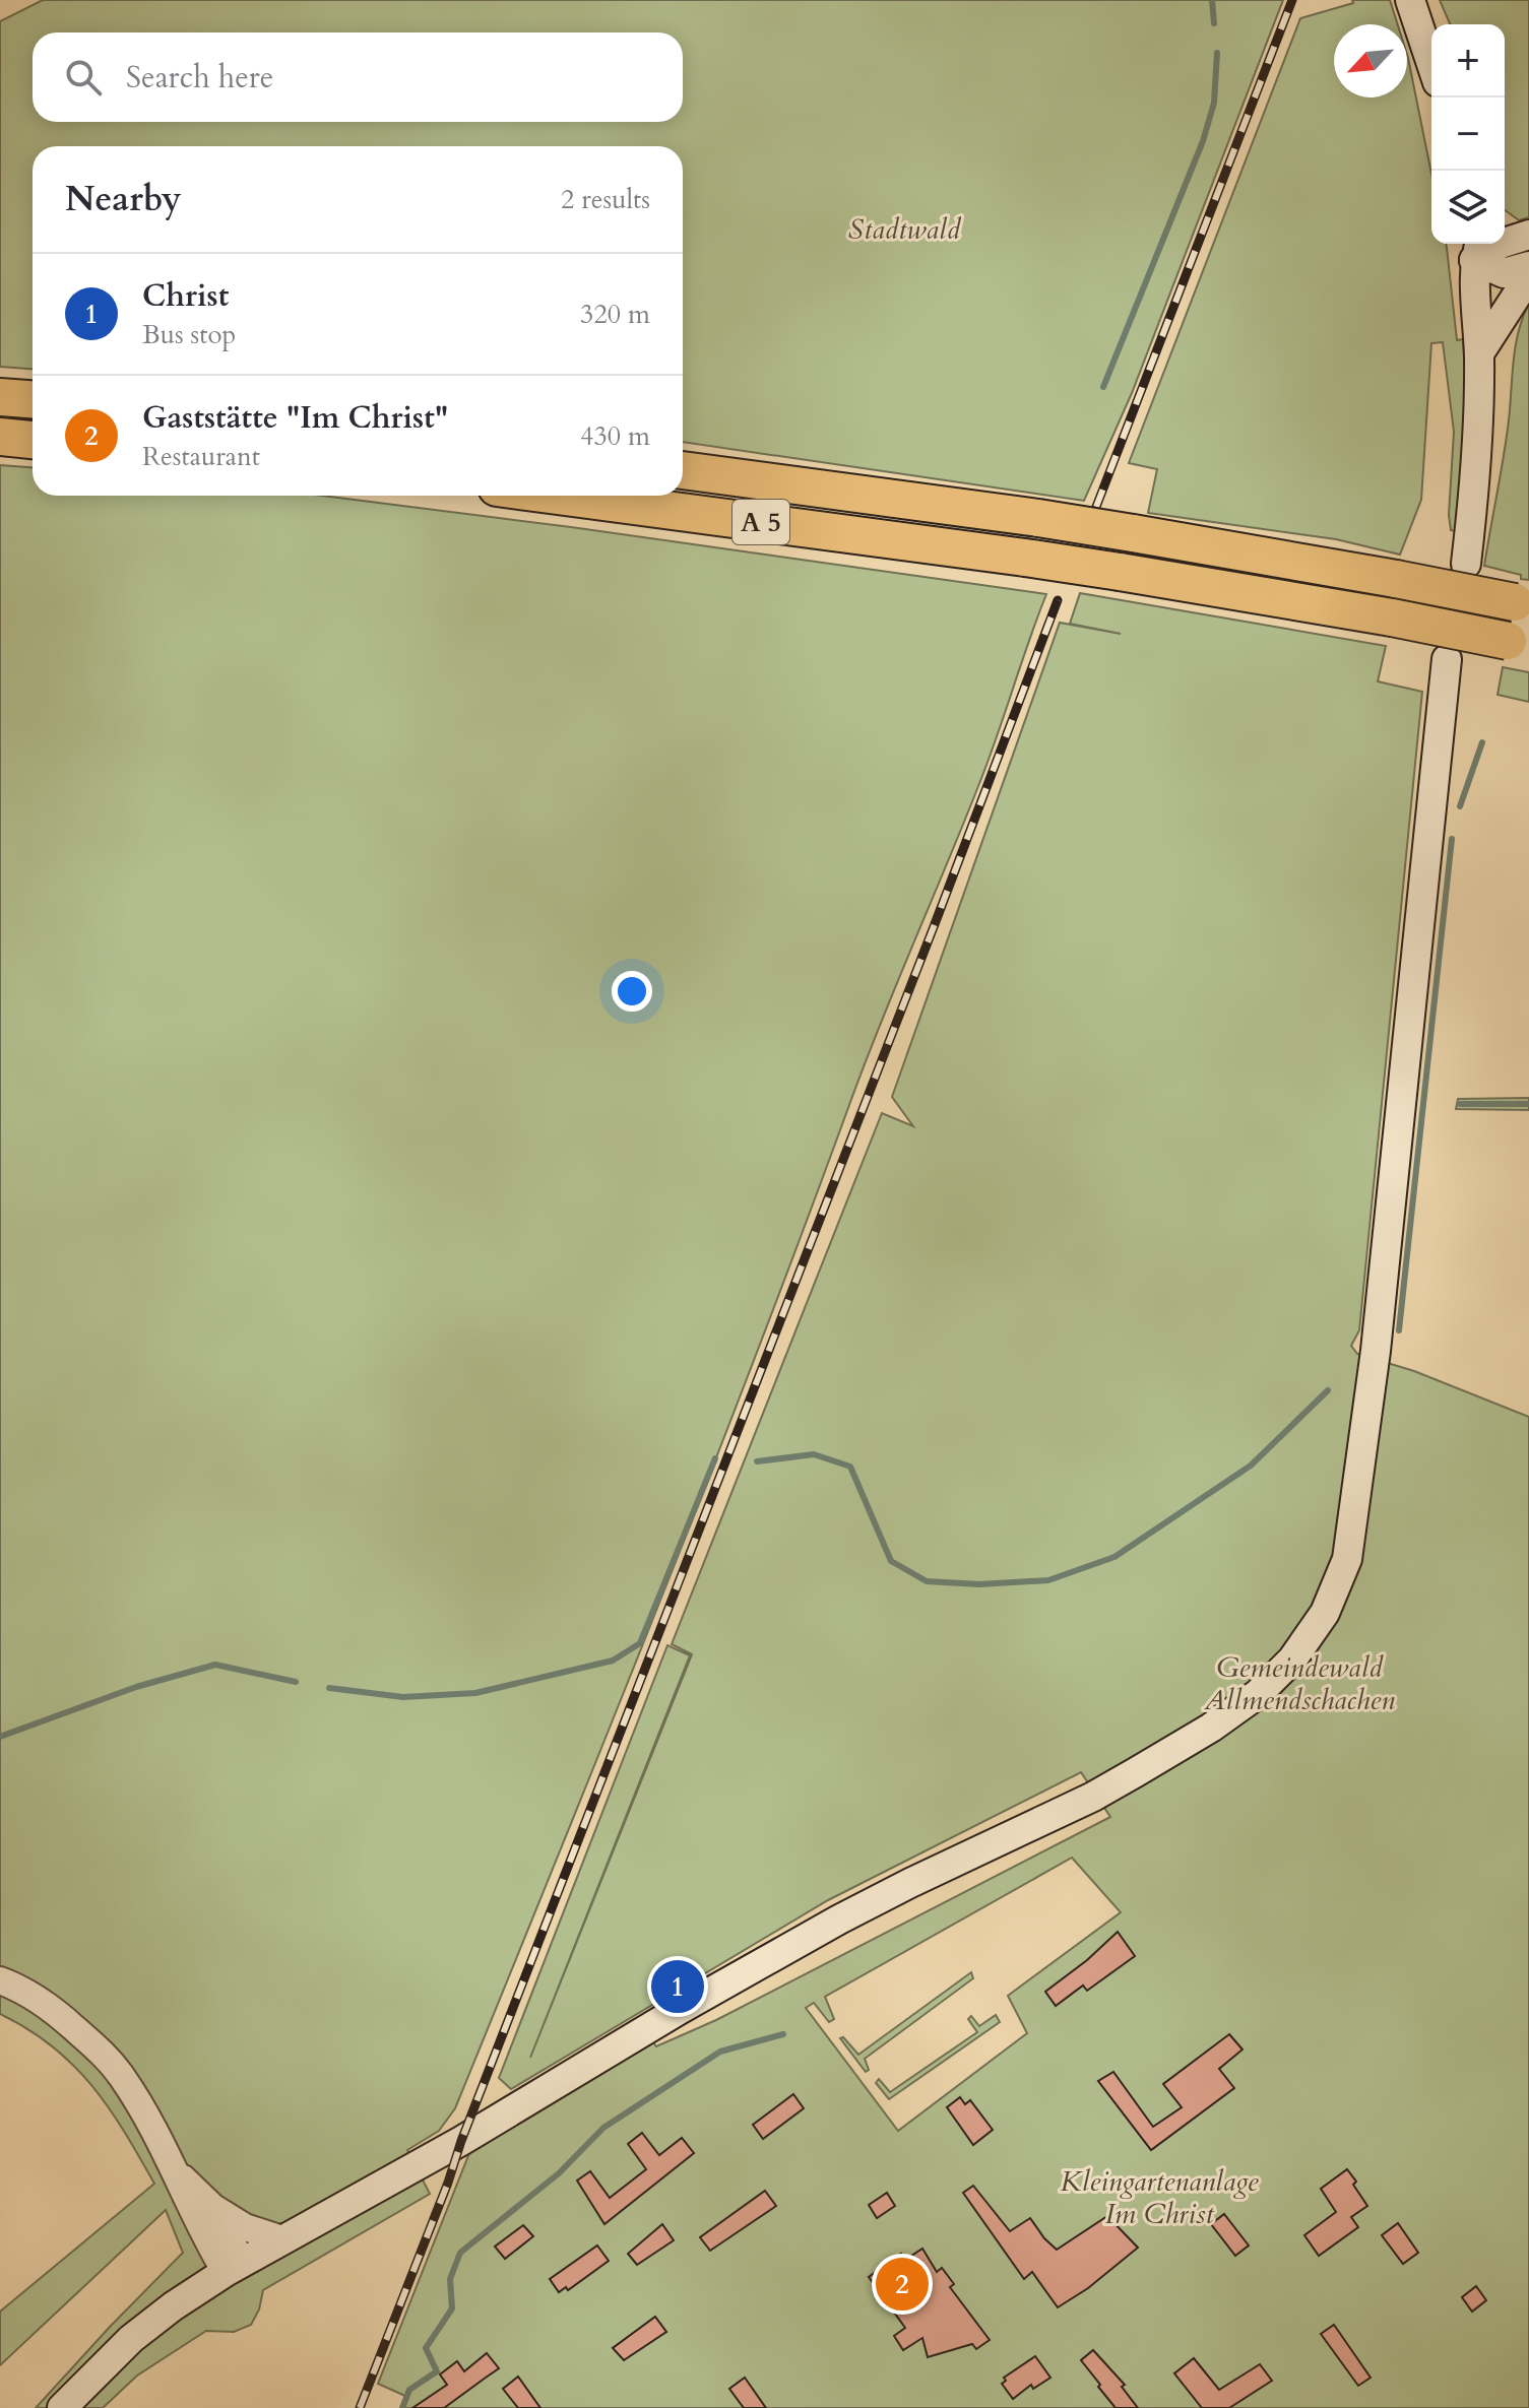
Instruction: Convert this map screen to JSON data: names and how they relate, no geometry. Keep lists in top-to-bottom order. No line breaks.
{"streets":{"highway":["A 5"]},"parks":["Stadtwald","Gemeindewald Allmendschachen","Kleingartenanlage Im Christ"],"north":"bottom left","page":{"map_buttons":["+","−"],"search":"Search here","heading":["Nearby","2 results"],"list":[{"mark":"1","name":"Christ","note":"Bus stop","value":"320 m"},{"mark":"2","name":"Gaststätte \"Im Christ\"","note":"Restaurant","value":"430 m"}],"pins":["1","2"]}}
